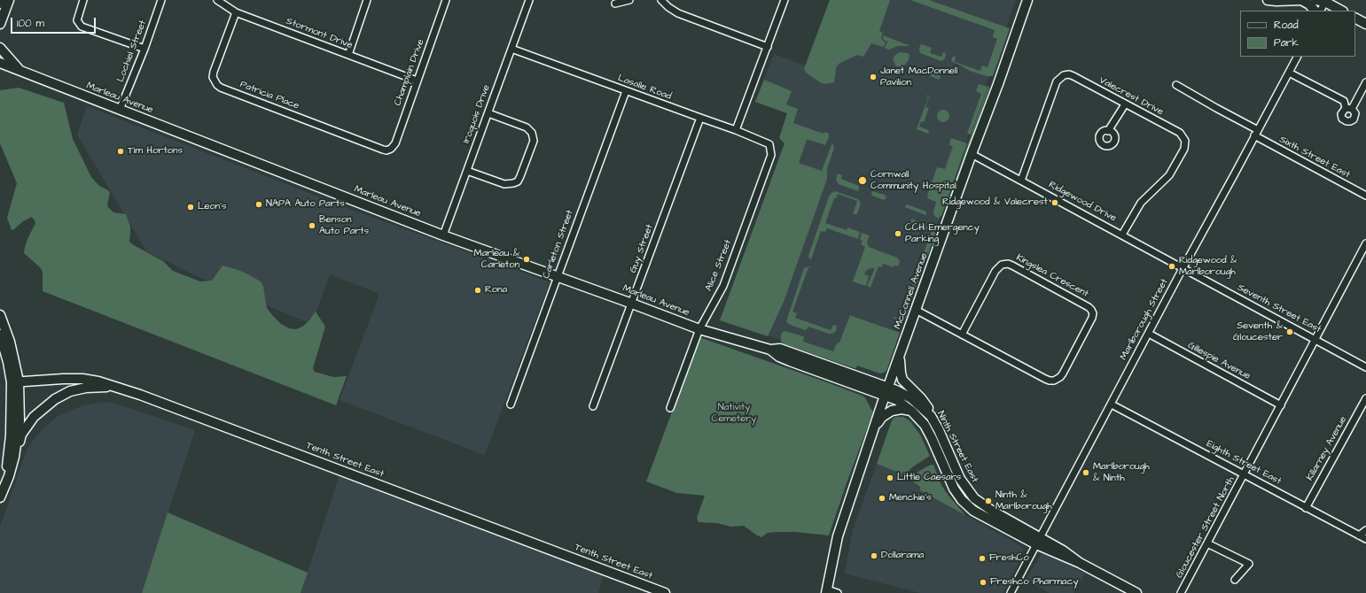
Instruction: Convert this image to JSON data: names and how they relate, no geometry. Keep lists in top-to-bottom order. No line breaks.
{"streets":{"main road":["Marleau Avenue","McConnell Avenue","Ninth Street East","Tenth Street East"],"street":["Stormont Drive","Lochiel Street","Champlain Drive","Lasalle Road","Patricia Place","Valecrest Drive","Iroquois Drive","Sixth Street East","Ridgewood Drive","Carleton Street","Guy Street","Alice Street","Kingslea Crescent","Seventh Street East","Marlborough Street","Gillespie Avenue","Killarney Avenue","Eighth Street East","Gloucester Street North"]},"crossings":[["Stormont Drive","Champlain Drive"],["Stormont Drive","Patricia Place"],["Lochiel Street","Marleau Avenue"],["Champlain Drive","Patricia Place"],["Lasalle Road","Iroquois Drive"],["Lasalle Road","Carleton Street"],["Lasalle Road","Guy Street"],["Lasalle Road","Alice Street"],["Valecrest Drive","Ridgewood Drive"],["Marleau Avenue","Iroquois Drive"],["Marleau Avenue","Carleton Street"],["Marleau Avenue","Guy Street"],["Marleau Avenue","Alice Street"],["Marleau Avenue","McConnell Avenue"],["Marleau Avenue","Ninth Street East"],["Sixth Street East","Marlborough Street"],["Ridgewood Drive","McConnell Avenue"],["Ridgewood Drive","Seventh Street East"],["Ridgewood Drive","Marlborough Street"],["Kingslea Crescent","McConnell Avenue"],["McConnell Avenue","Ninth Street East"],["Seventh Street East","Marlborough Street"],["Seventh Street East","Gloucester Street North"],["Marlborough Street","Gillespie Avenue"],["Marlborough Street","Ninth Street East"],["Marlborough Street","Eighth Street East"],["Gillespie Avenue","Gloucester Street North"],["Killarney Avenue","Eighth Street East"],["Eighth Street East","Gloucester Street North"]],"parks":["Nativity Cemetery"],"places":["Janet MacDonnell Pavilion","Tim Hortons","Cornwall Community Hospital","Ridgewood & Valecrest","NAPA Auto Parts","Leon's","Benson Auto Parts","CCH Emergency Parking","Marleau & Carleton","Ridgewood & Marlborough","Rona","Seventh & Gloucester","Marlborough & Ninth","Little Caesars","Menchie's","Ninth & Marlborough","Dollarama","FreshCo","Freshco Pharmacy"],"legend":["Road","Park"],"scale_bar":"100 m"}
